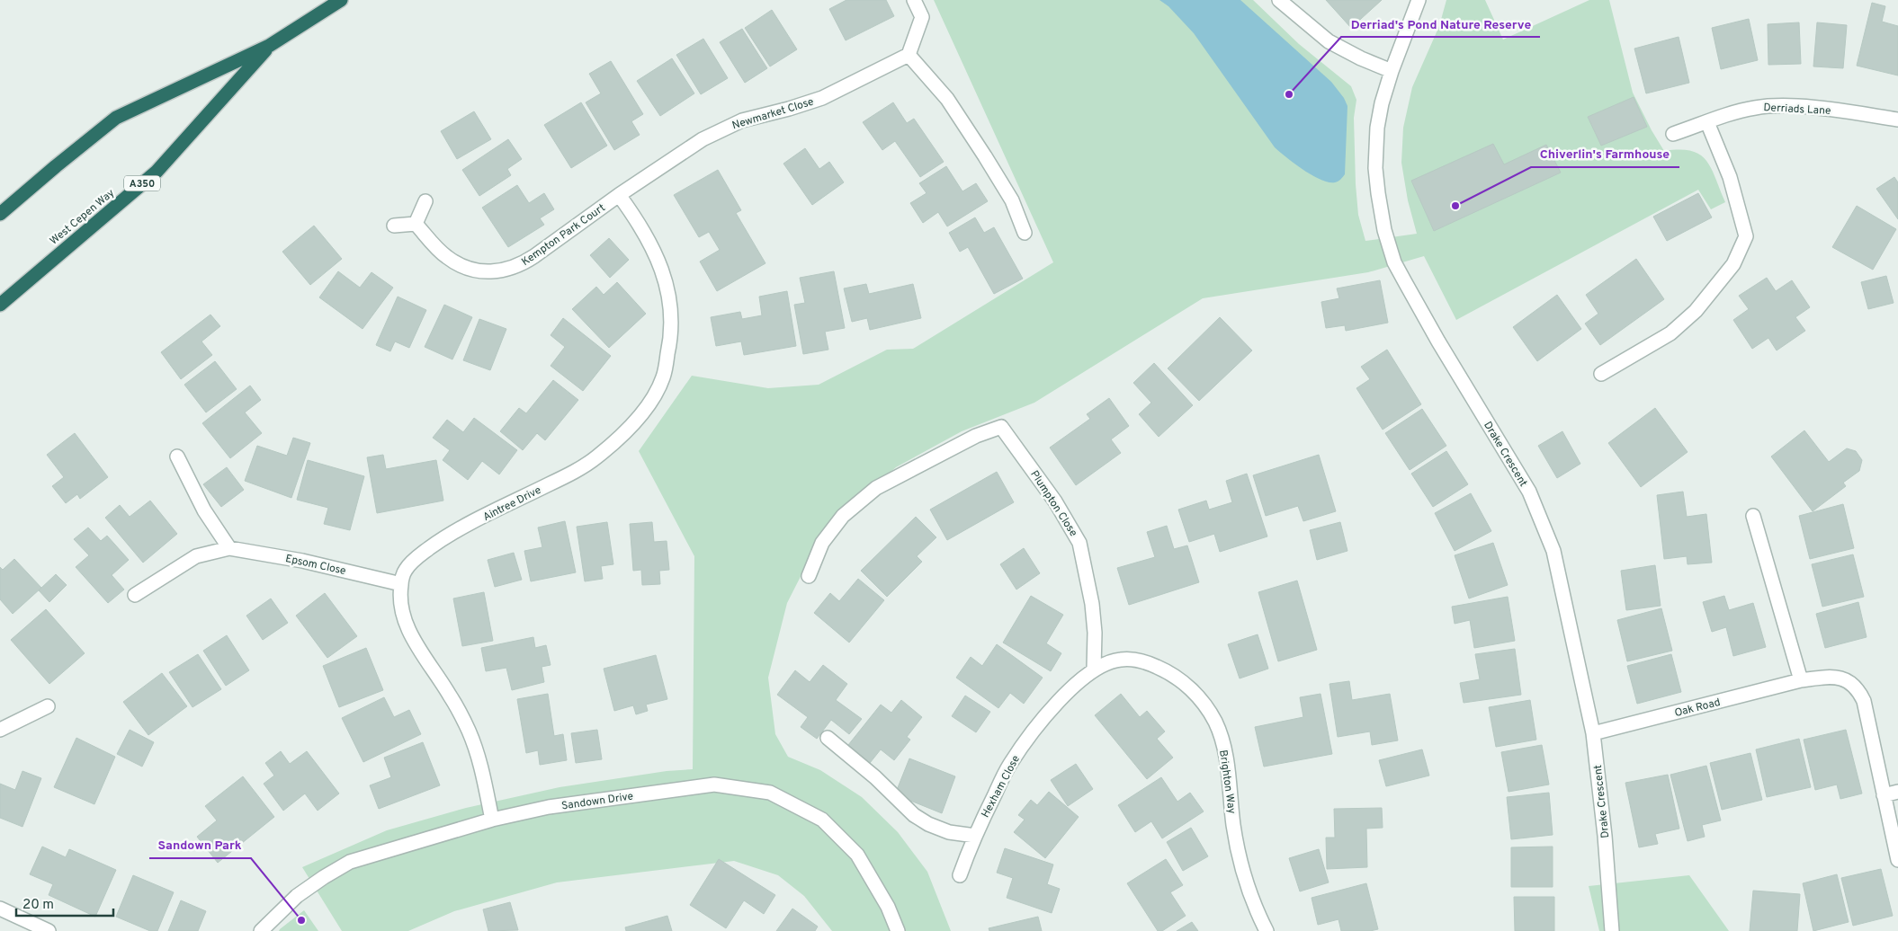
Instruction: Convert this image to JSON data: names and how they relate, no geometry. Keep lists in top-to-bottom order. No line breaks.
{"streets":{"highway":["A350","West Cepen Way"],"street":["Derriads Lane","Newmarket Close","Kempton Park Court","Drake Crescent","Aintree Drive","Plumpton Close","Epsom Close","Oak Road","Brighton Way","Hexham Close","Sandown Drive"]},"crossings":[["Newmarket Close","Kempton Park Court"],["Newmarket Close","Aintree Drive"],["Kempton Park Court","Aintree Drive"],["Drake Crescent","Oak Road"],["Aintree Drive","Epsom Close"],["Aintree Drive","Sandown Drive"],["Plumpton Close","Brighton Way"],["Plumpton Close","Hexham Close"],["Brighton Way","Hexham Close"]],"places":["Derriad's Pond Nature Reserve","Chiverlin's Farmhouse","Sandown Park"],"scale_bar":"20 m"}
